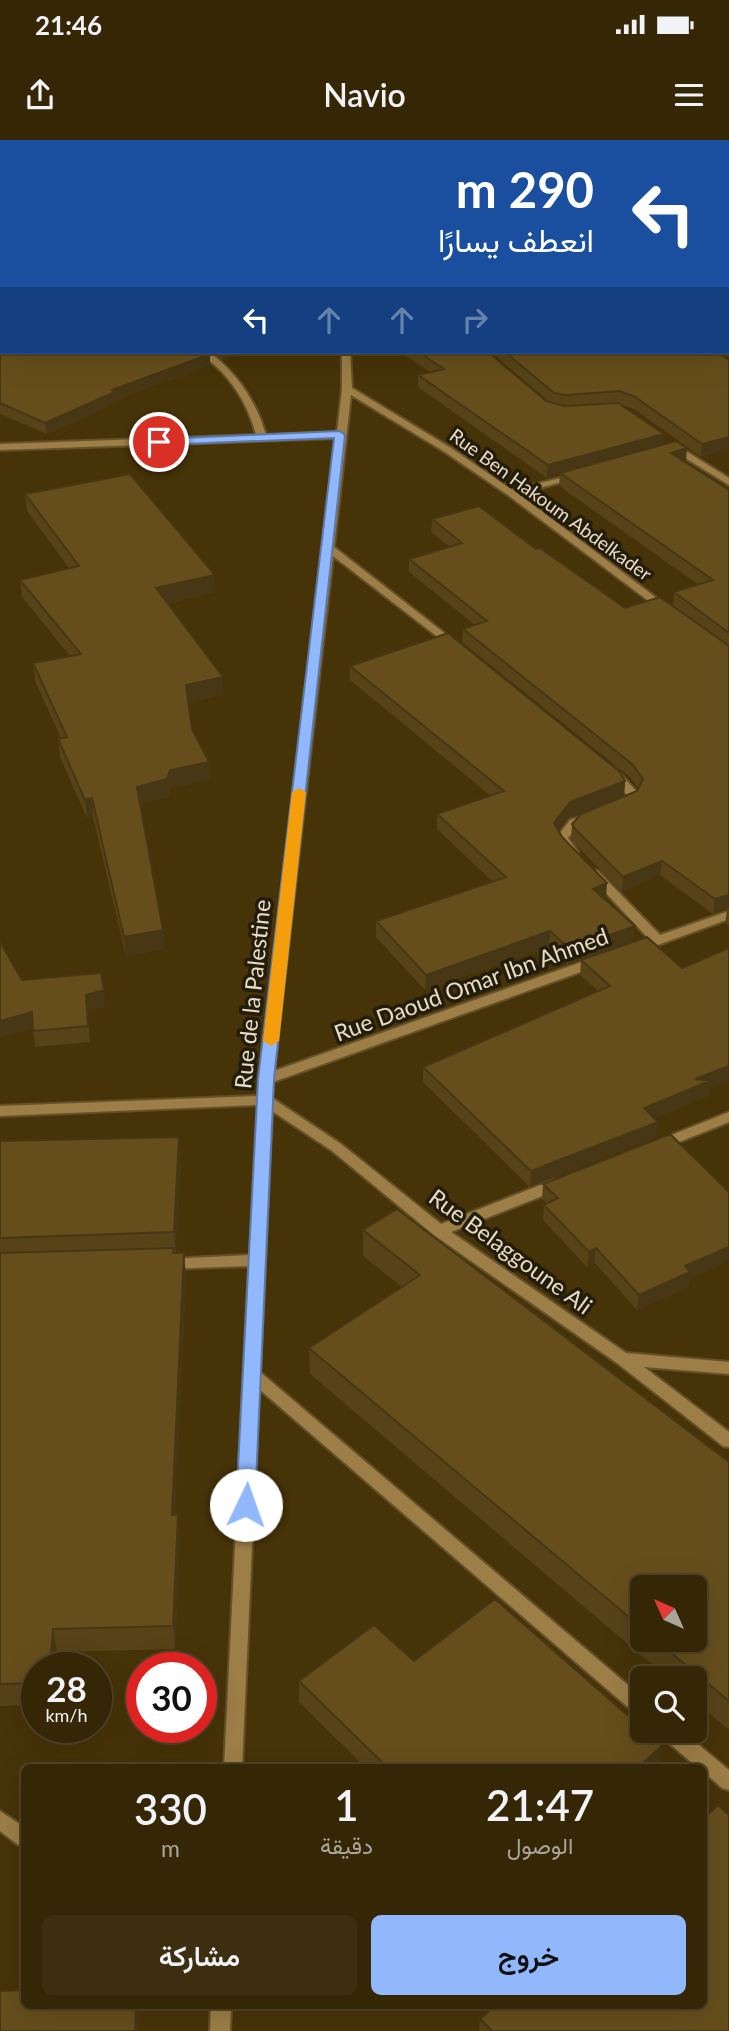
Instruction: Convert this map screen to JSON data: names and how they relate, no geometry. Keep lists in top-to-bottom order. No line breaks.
{"streets":{"street":["Rue Ben Hakoum Abdelkader","Rue Daoud Omar Ibn Ahmed","Rue de la Palestine","Rue Belaggoune Ali"]},"crossings":[["Rue Ben Hakoum Abdelkader","Rue de la Palestine"],["Rue Daoud Omar Ibn Ahmed","Rue de la Palestine"],["Rue de la Palestine","Rue Belaggoune Ali"]],"north":"top left","page":{"status":"21:46","header":"Navio","turn":["290 m","انعطف يسارًا"],"speed":"28 km/h","limit":"30","eta":["21:47","الوصول","1","دقيقة","330","m"],"buttons":["خروج","مشاركة"]}}
